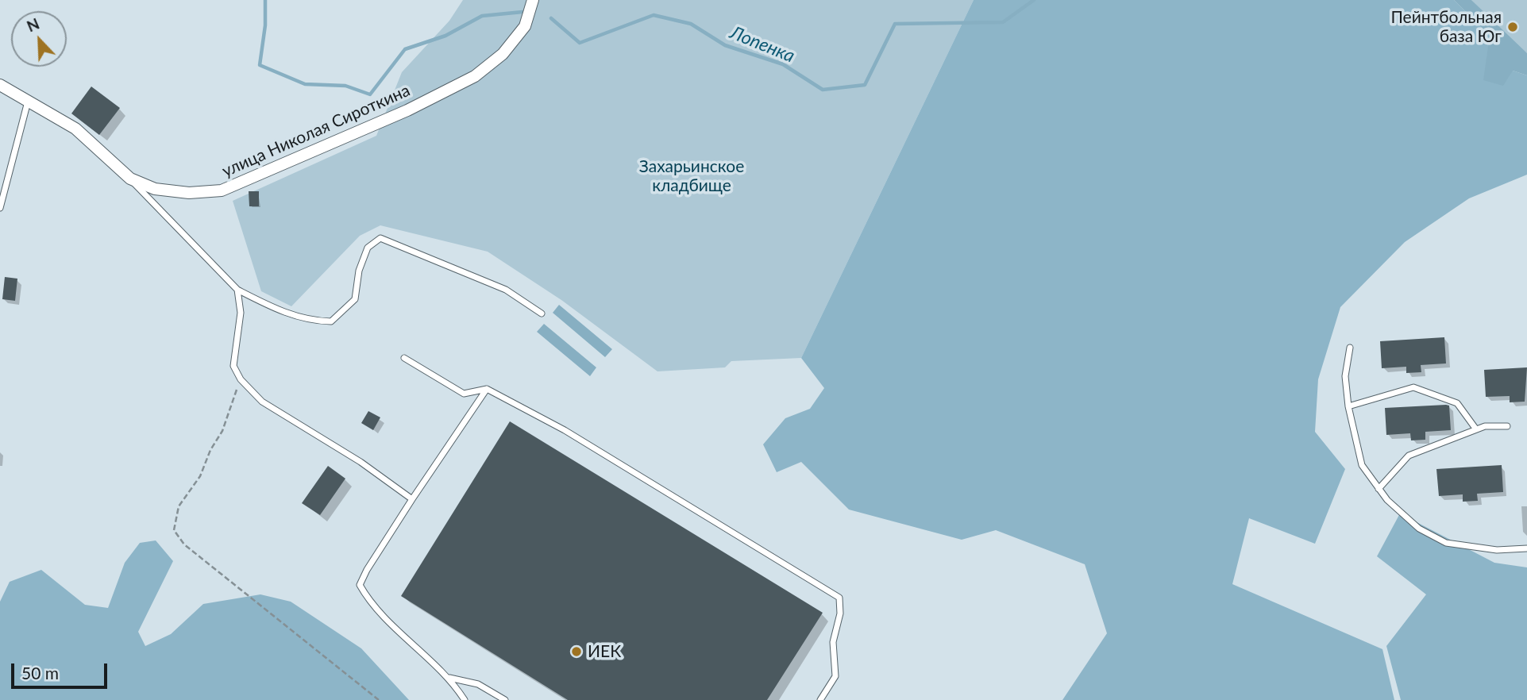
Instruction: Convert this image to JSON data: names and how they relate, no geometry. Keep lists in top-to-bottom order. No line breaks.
{"streets":{"street":["улица Николая Сироткина"]},"water":["Лопенка"],"parks":["Захарьинское кладбище"],"places":["Пейнтбольная база Юг","ИЕК"],"scale_bar":"50 m","north":"top left"}
